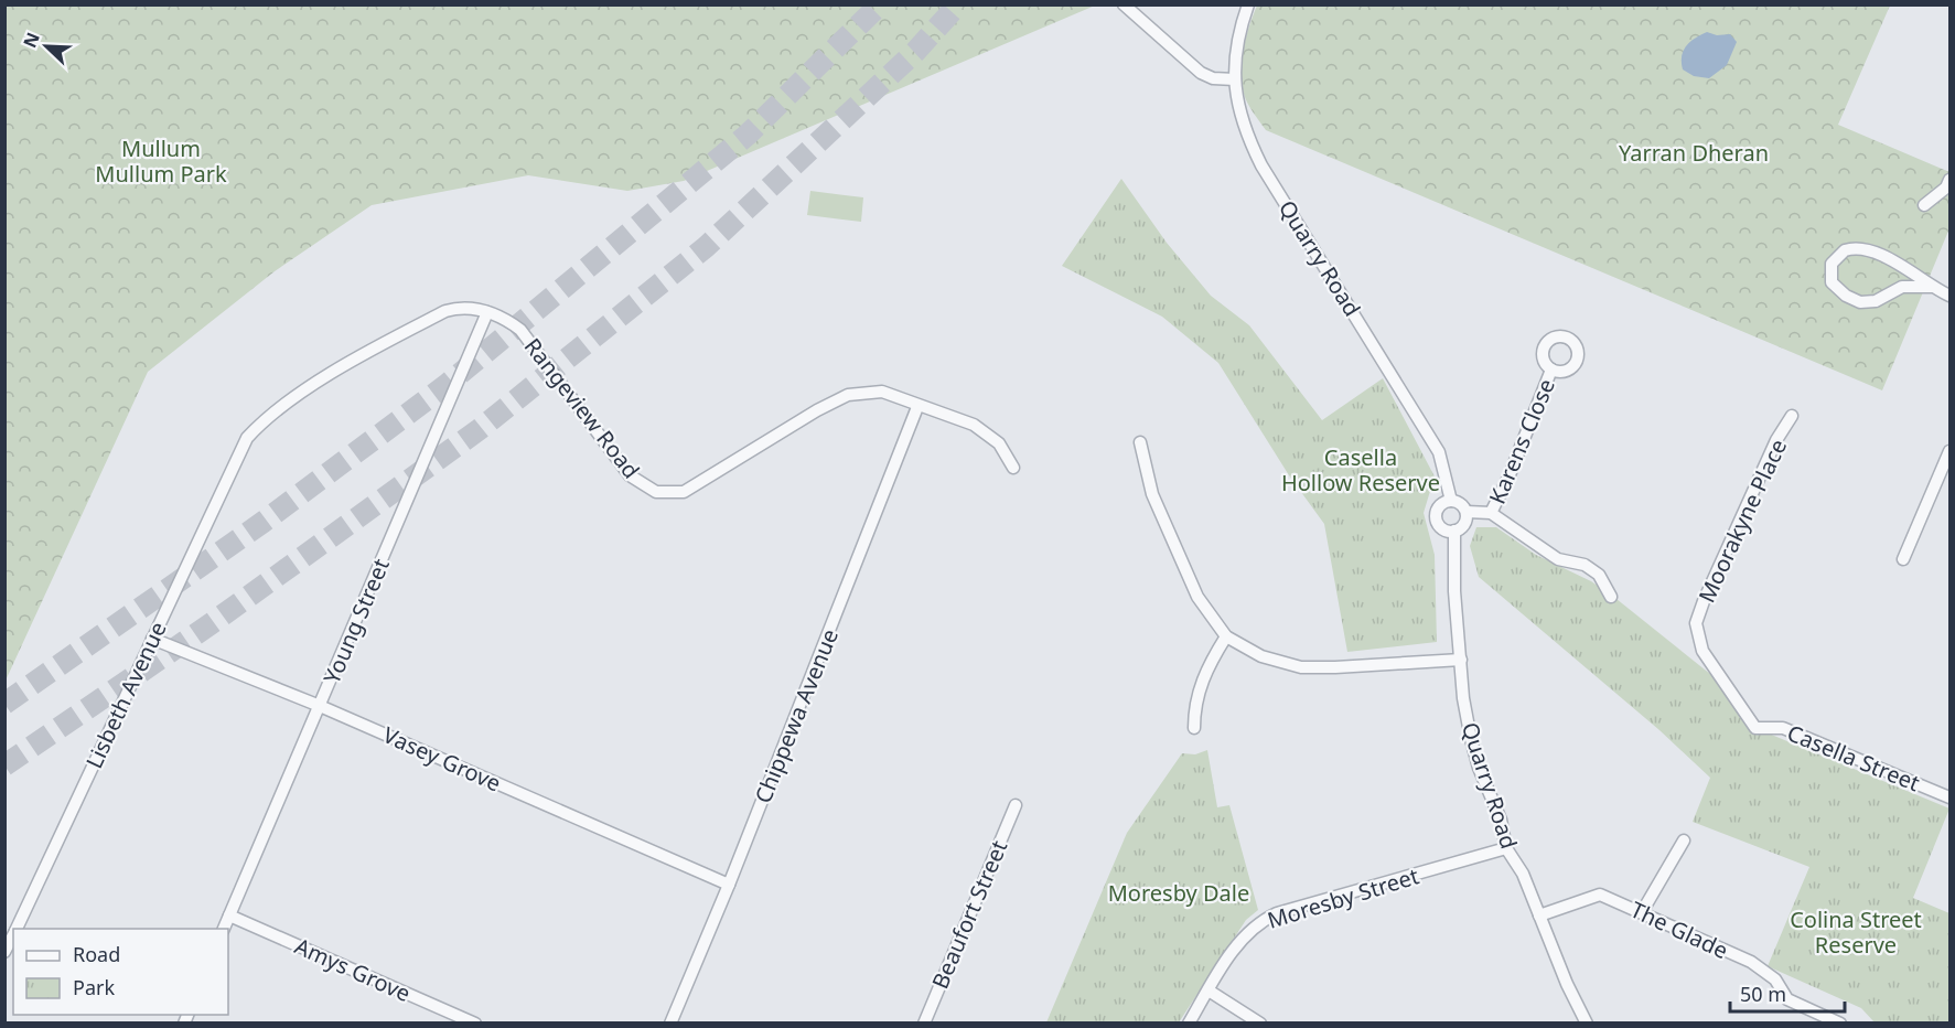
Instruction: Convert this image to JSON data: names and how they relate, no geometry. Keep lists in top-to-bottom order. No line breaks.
{"streets":{"street":["Quarry Road","Rangeview Road","Karens Close","Moorakyne Place","Young Street","Lisbeth Avenue","Chippewa Avenue","Casella Street","Vasey Grove","Moresby Street","Beaufort Street","The Glade","Amys Grove"]},"crossings":[["Quarry Road","Moresby Street"],["Quarry Road","The Glade"],["Rangeview Road","Young Street"],["Rangeview Road","Lisbeth Avenue"],["Rangeview Road","Chippewa Avenue"],["Moorakyne Place","Casella Street"],["Young Street","Vasey Grove"],["Young Street","Amys Grove"],["Lisbeth Avenue","Vasey Grove"],["Chippewa Avenue","Vasey Grove"]],"parks":["Mullum Mullum Park","Yarran Dheran","Casella Hollow Reserve","Moresby Dale","Colina Street Reserve"],"legend":["Road","Park"],"scale_bar":"50 m","north":"top left"}
